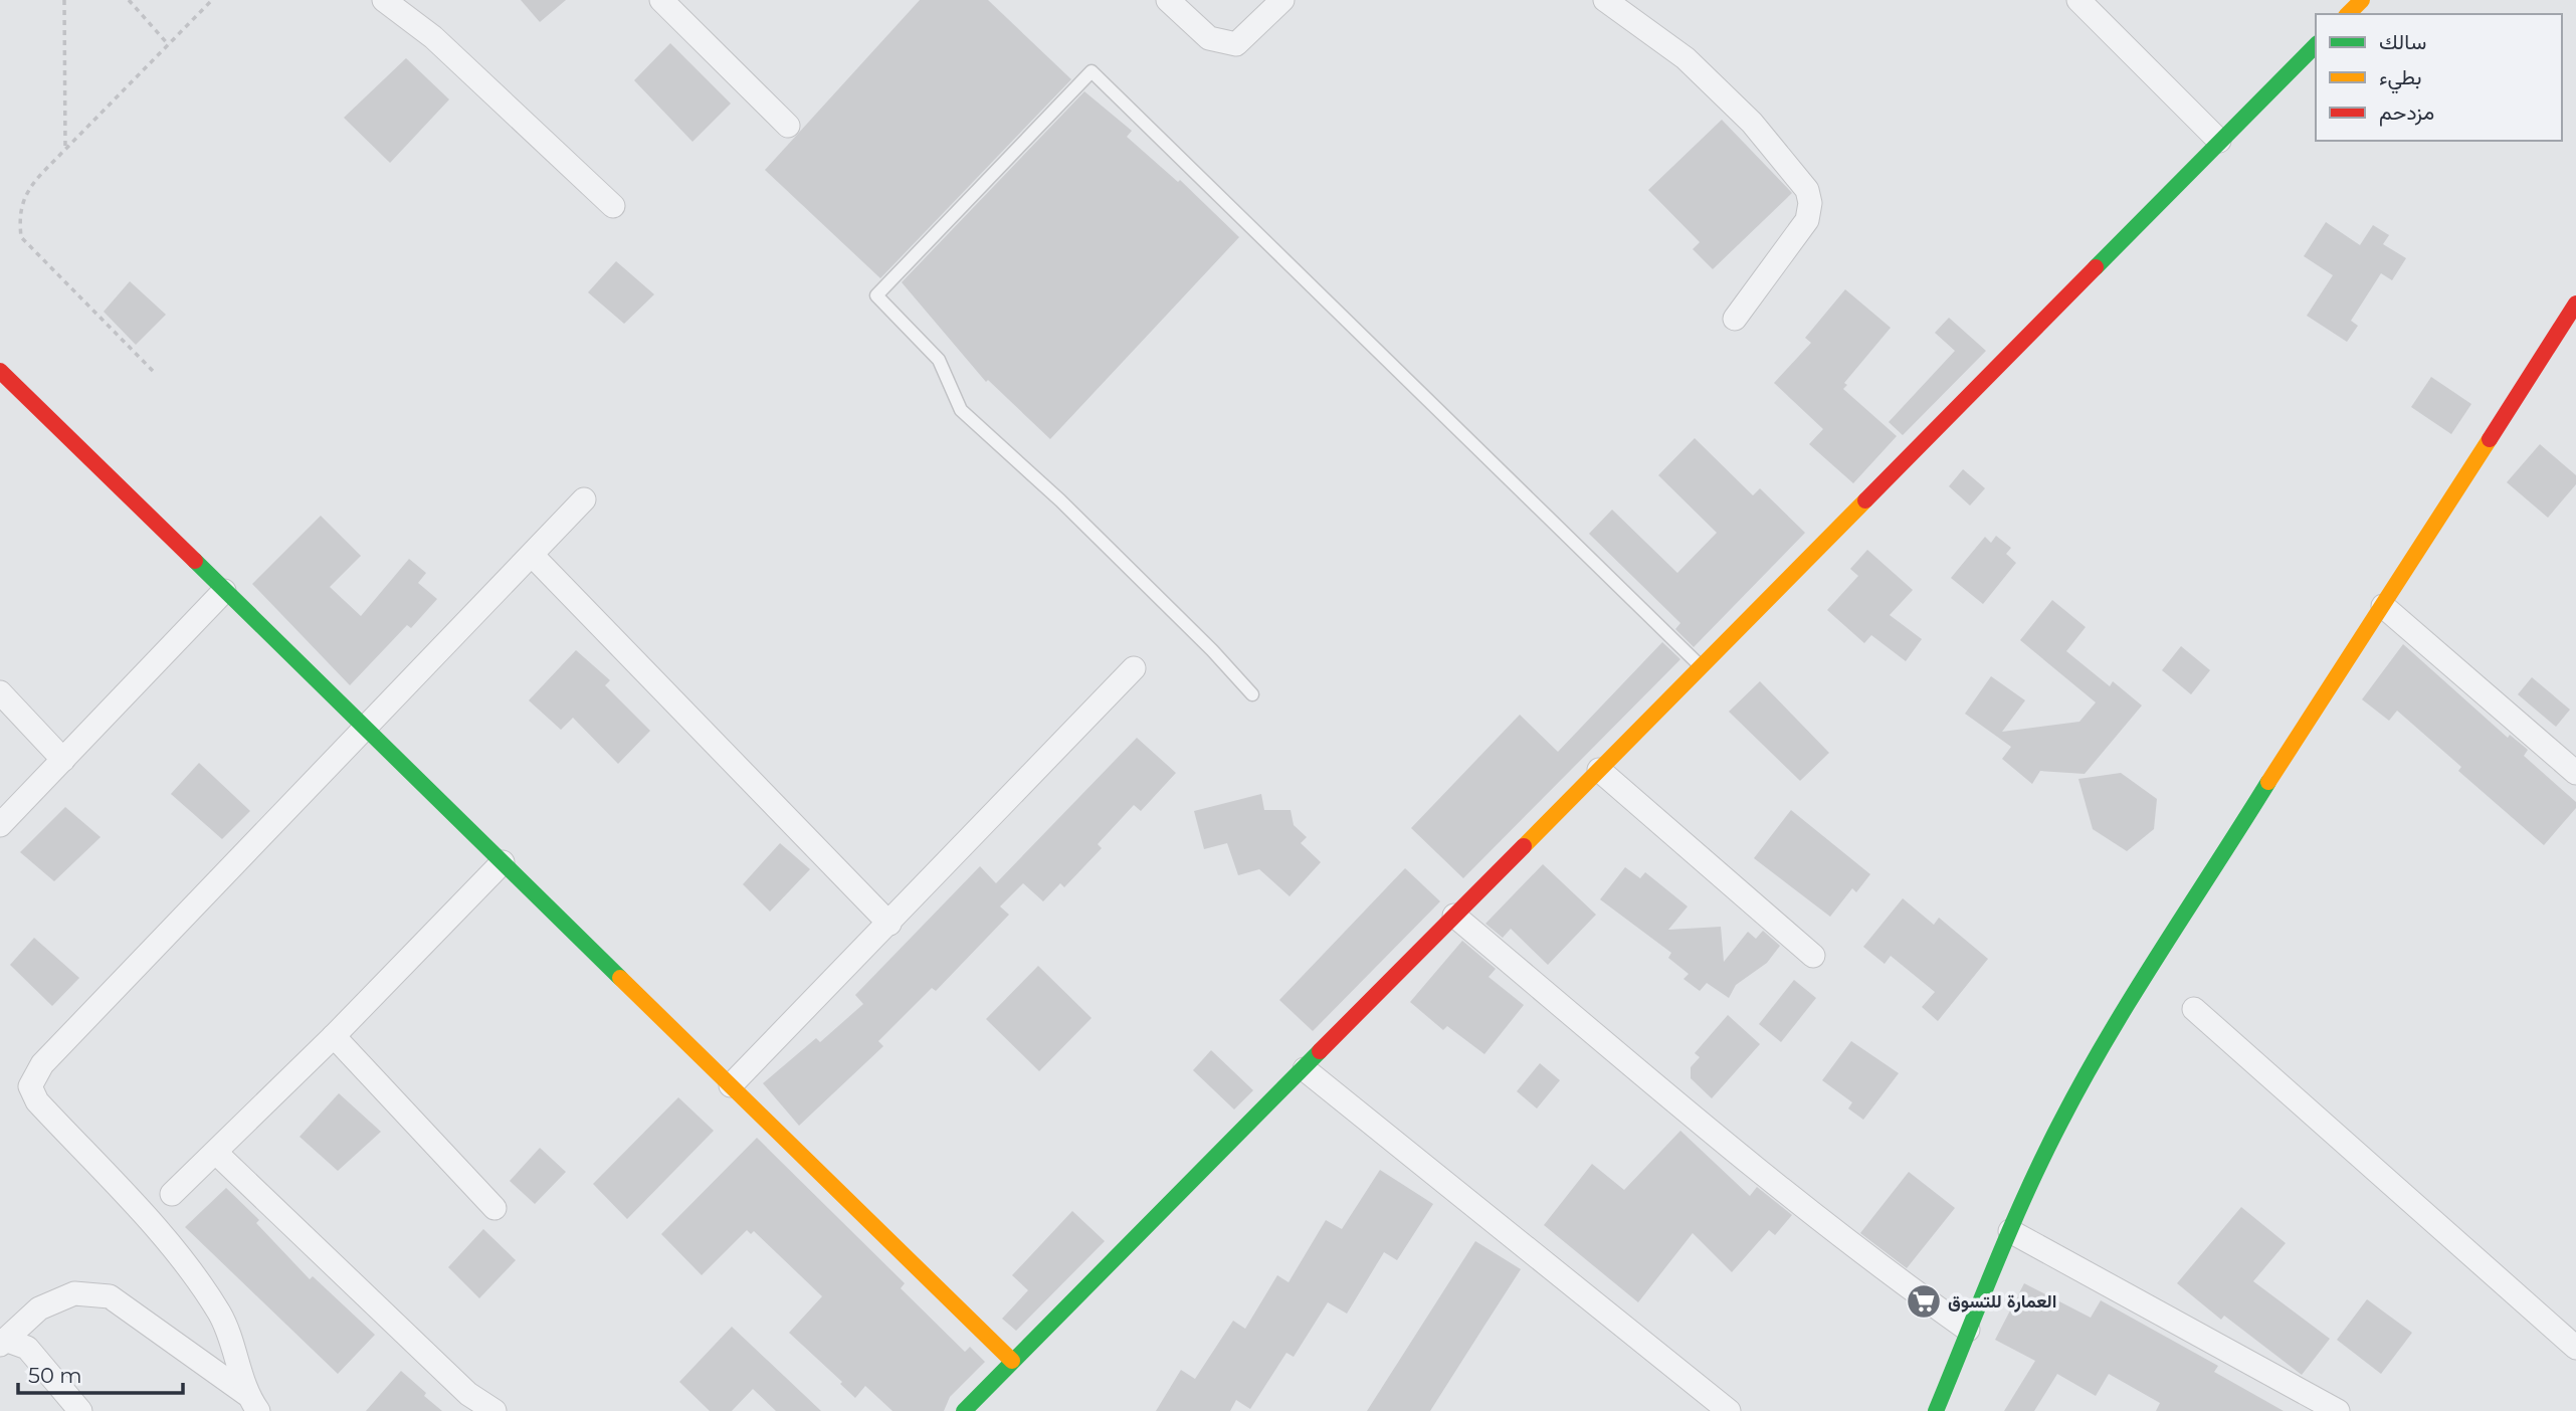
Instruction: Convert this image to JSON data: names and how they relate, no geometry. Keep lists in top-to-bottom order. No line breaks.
{"places":{"supermarket":["العمارة للتسوق"]},"legend":["سالك","بطيء","مزدحم"],"scale_bar":"50 m"}
